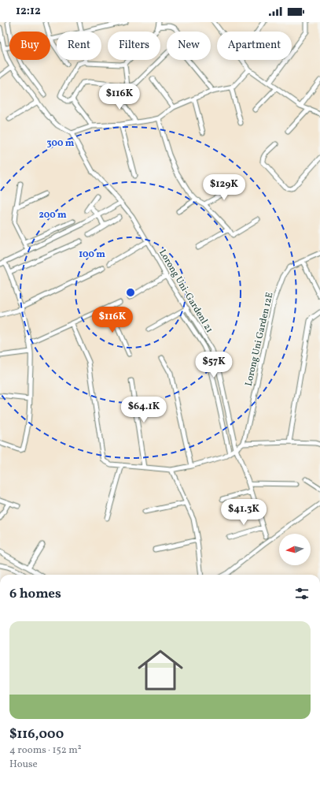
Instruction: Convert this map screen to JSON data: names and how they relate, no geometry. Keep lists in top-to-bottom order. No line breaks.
{"streets":{"street":["Lorong Uni-Gardenl 21","Lorong Uni Garden 12E"]},"north":"left","page":{"status":"12:12","chip":["Buy","Rent","Filters","New","Apartment"],"price":["$116K","$129K","$116K","$57K","$64.1K","$41.3K"],"heading":"6 homes","list":[{"name":"$116,000","note":"4 rooms · 152 m² · House"}]},"rings":["300 m","200 m","100 m"]}
